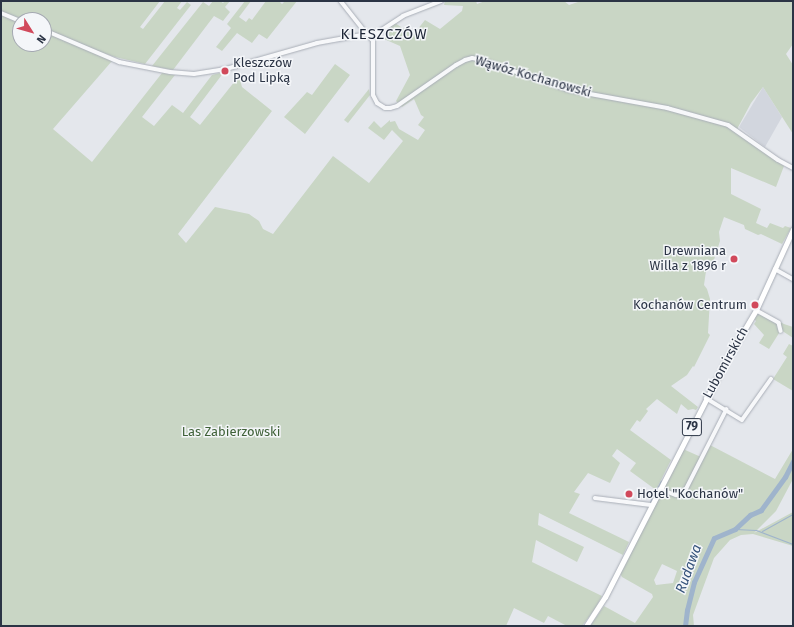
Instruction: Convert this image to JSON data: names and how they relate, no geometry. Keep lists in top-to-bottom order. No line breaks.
{"streets":{"main road":["Lubomirskich","79"],"street":["Wąwóz Kochanowski"]},"districts":["KLESZCZÓW"],"water":["Rudawa"],"parks":["Las Zabierzowski"],"places":["Kleszczów Pod Lipką","Drewniana Willa z 1896 r","Kochanów Centrum","Hotel \"Kochanów\""],"north":"bottom right"}
